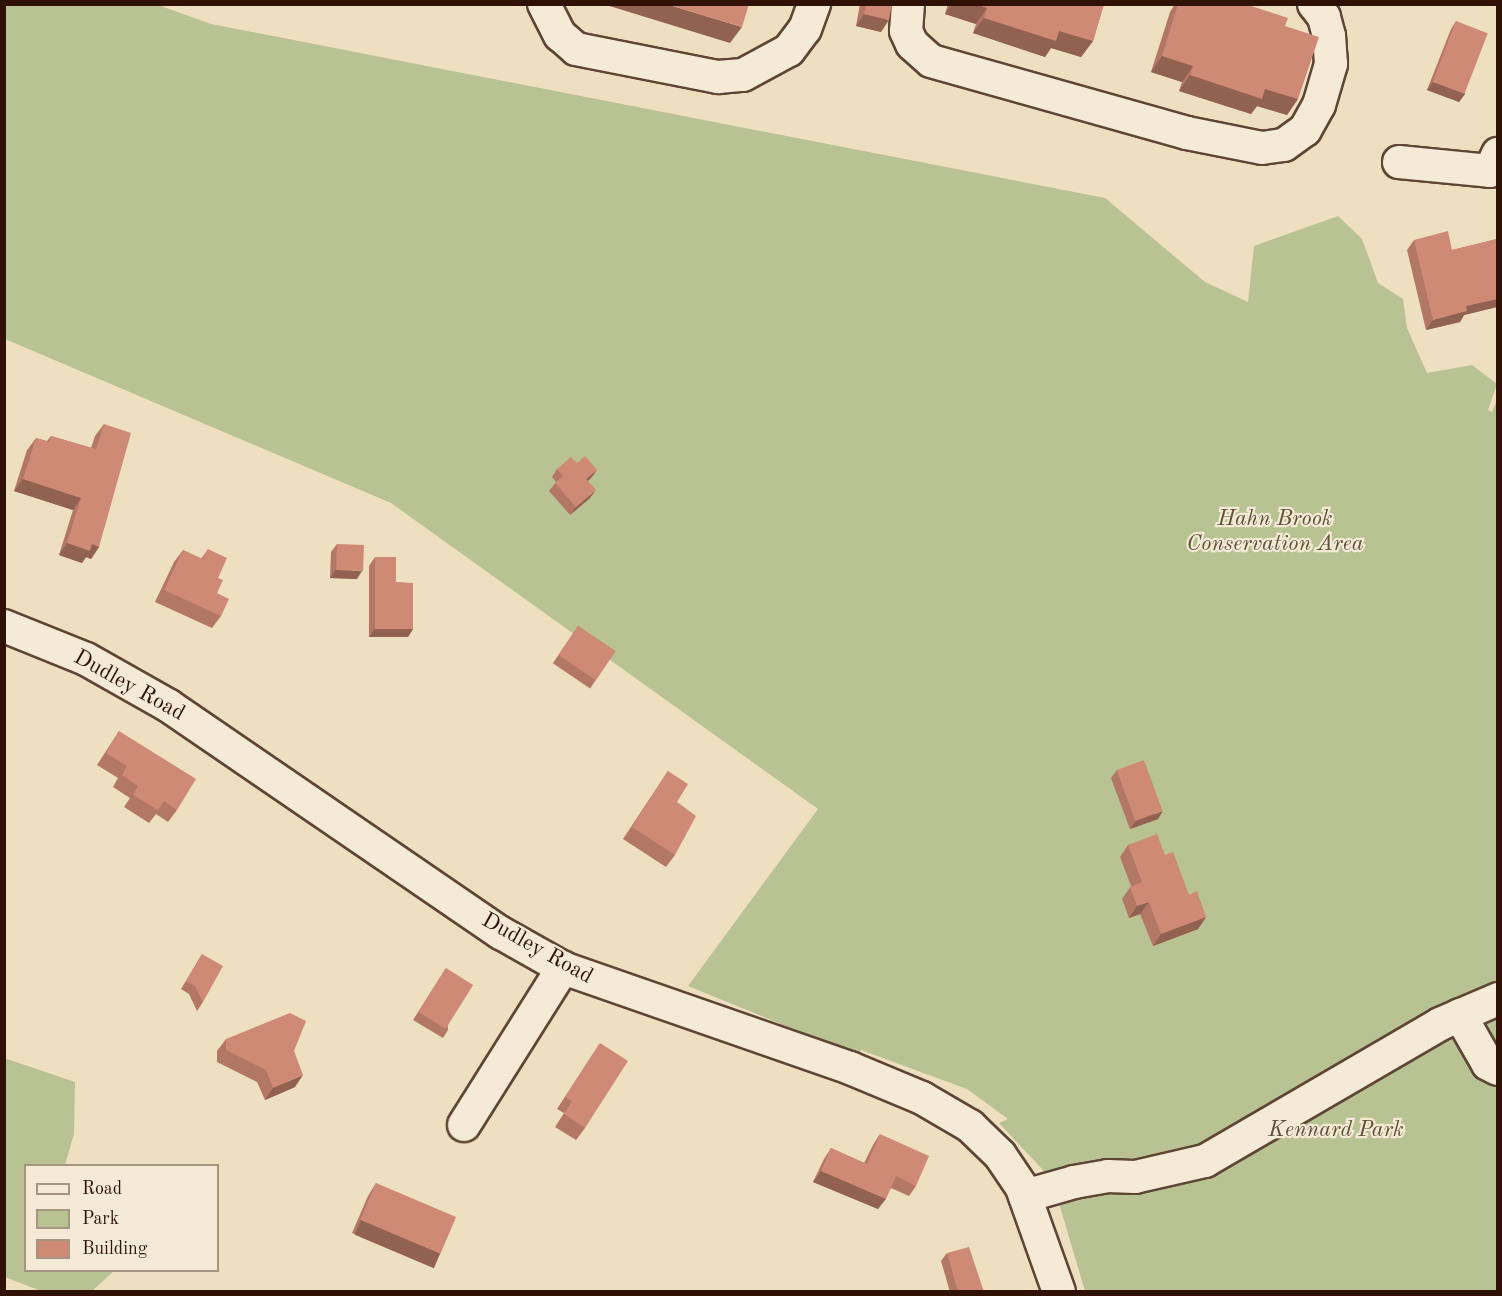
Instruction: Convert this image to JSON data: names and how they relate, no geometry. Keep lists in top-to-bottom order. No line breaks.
{"streets":{"street":["Dudley Road"]},"parks":["Hahn Brook Conservation Area","Kennard Park"],"legend":["Road","Park","Building"]}
